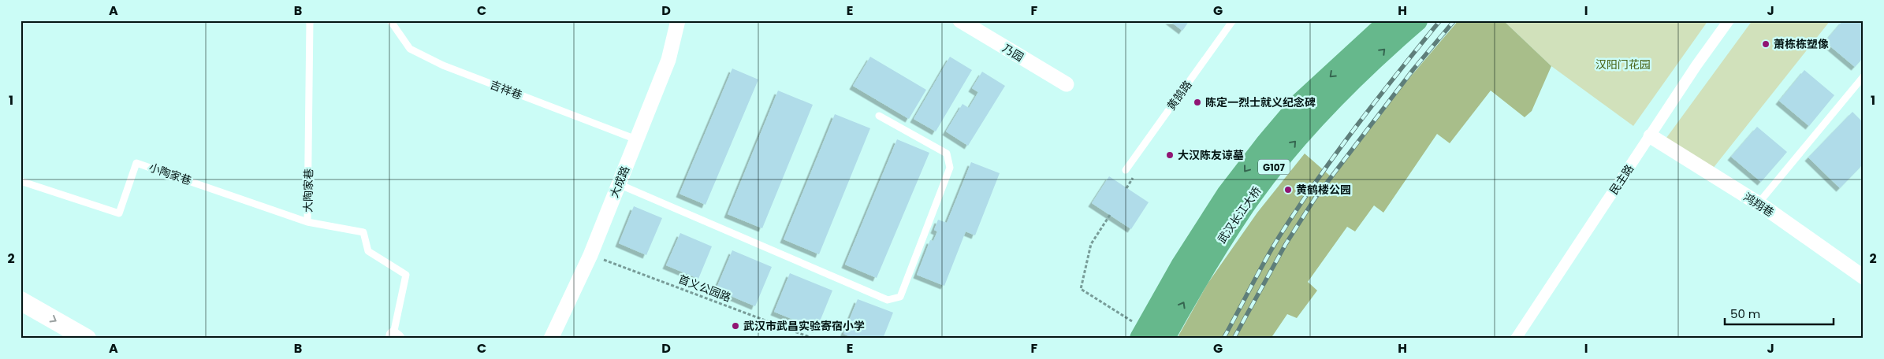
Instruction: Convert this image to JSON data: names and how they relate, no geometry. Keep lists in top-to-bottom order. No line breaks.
{"streets":{"highway":["G107","武汉长江大桥"],"street":["乃园","民主路","大成路","鸿翔巷"],"lane":["吉祥巷","黄鹄路","小陶家巷","大陶家巷"],"path":["首义公园路"]},"crossings":[["吉祥巷","大成路"],["小陶家巷","大陶家巷"],["民主路","鸿翔巷"],["大成路","首义公园路"]],"parks":["汉阳门花园"],"places":["萧栋栋塑像","陈定一烈士就义纪念碑","大汉陈友谅墓","黄鹤楼公园","武汉市武昌实验寄宿小学"],"scale_bar":"50 m","grid":{"columns":["A","B","C","D","E","F","G","H","I","J"],"rows":["1","2"]}}
